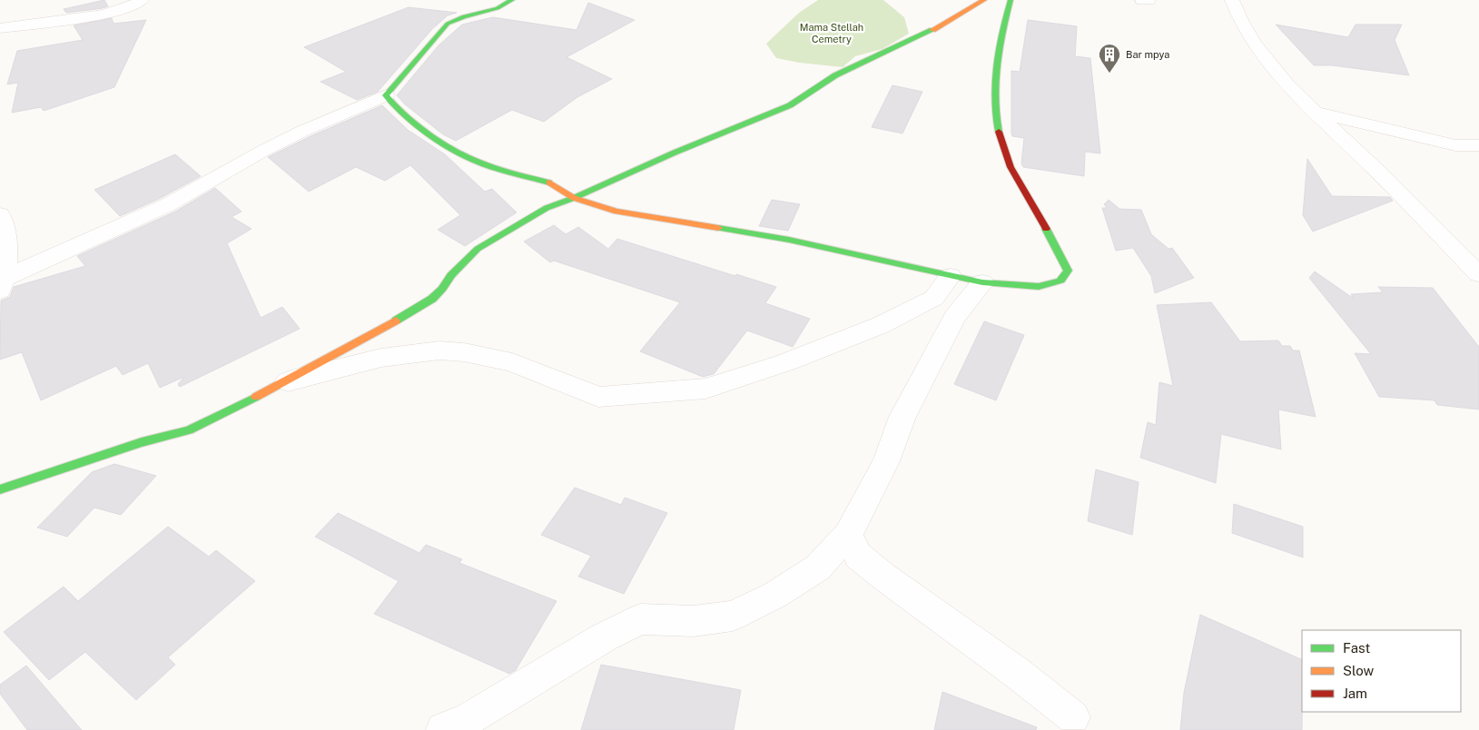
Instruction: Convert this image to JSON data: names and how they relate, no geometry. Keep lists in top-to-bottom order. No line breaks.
{"parks":["Mama Stellah Cemetry"],"places":{"building":["Bar mpya"]},"legend":["Fast","Slow","Jam"]}
